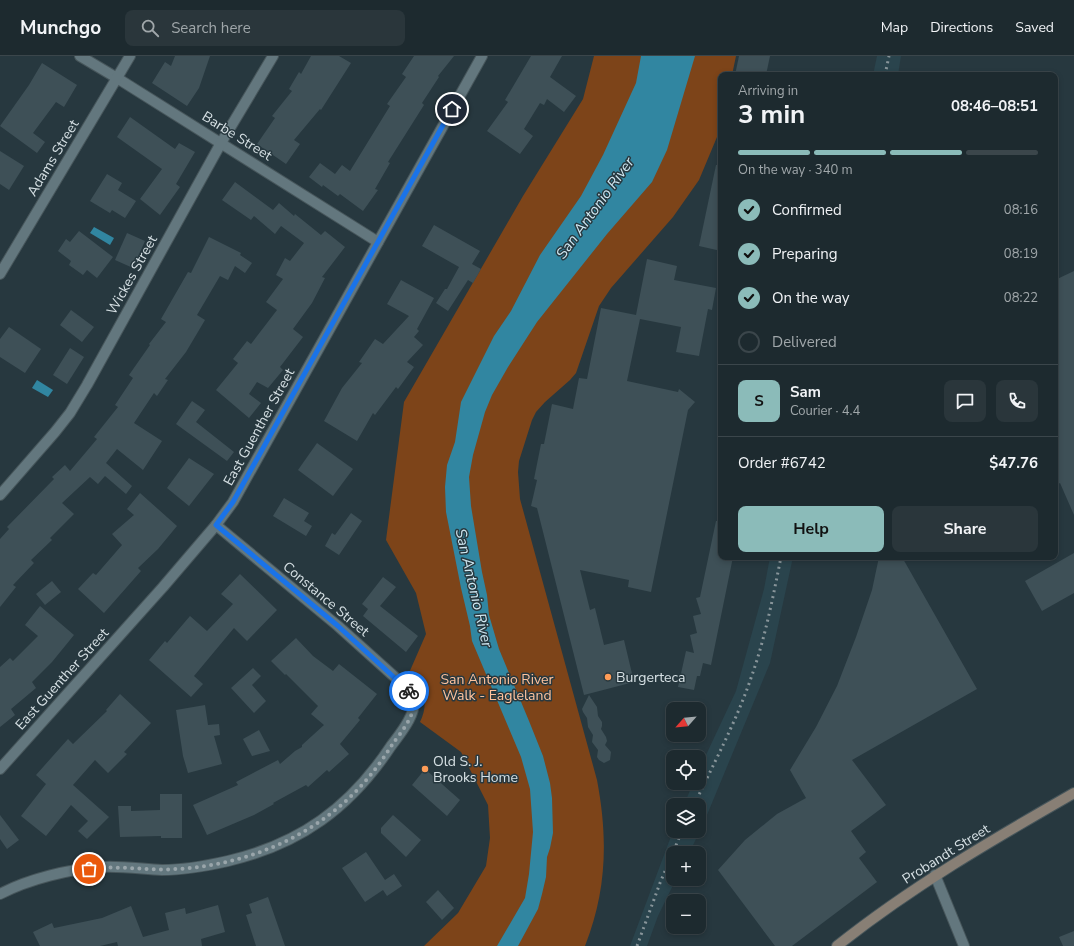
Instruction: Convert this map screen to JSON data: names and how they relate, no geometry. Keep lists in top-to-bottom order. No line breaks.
{"streets":{"main road":["Probandt Street"],"street":["Barbe Street","Adams Street","Wickes Street","East Guenther Street","Constance Street"]},"crossings":[["Barbe Street","Adams Street"],["Barbe Street","Wickes Street"],["Barbe Street","East Guenther Street"],["East Guenther Street","Constance Street"]],"water":["San Antonio River"],"parks":["San Antonio River Walk - Eagleland"],"places":["Burgerteca","Old S. J. Brooks Home"],"north":"bottom left","page":{"header":"Munchgo","search":"Search here","nav":["Map","Directions","Saved"],"heading":["3 min","Arriving in","08:46–08:51"],"panel":["Sam","Courier · 4.4","Order #6742","$47.76"],"bar":"On the way · 340 m","list":[["Confirmed","08:16"],["Preparing","08:19"],["On the way","08:22"],"Delivered"],"round":"S","buttons":["Help","Share"],"map_buttons":["+","−"]}}
